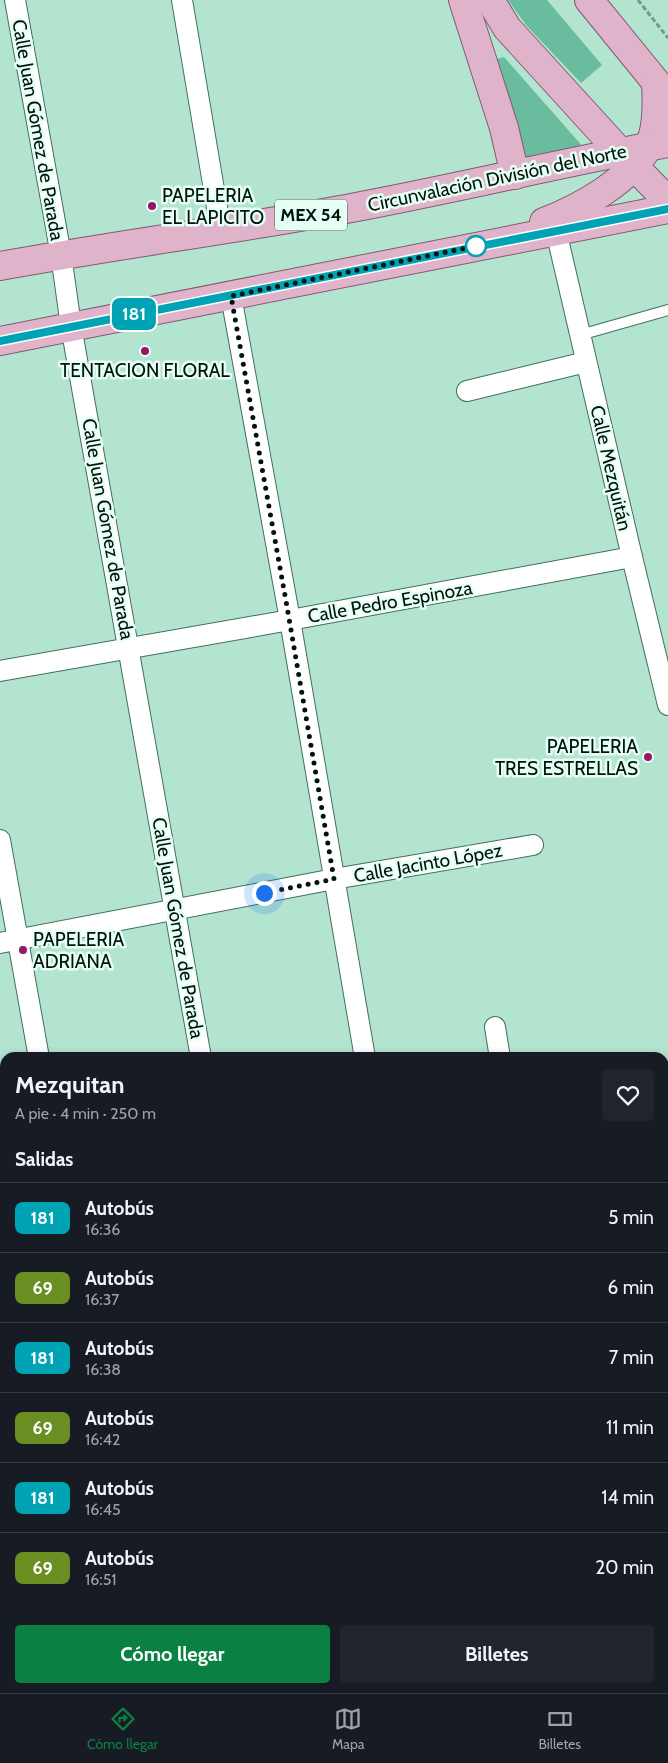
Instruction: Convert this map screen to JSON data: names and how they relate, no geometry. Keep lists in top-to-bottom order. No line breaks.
{"streets":{"main road":["Circunvalación División del Norte","MEX 54"],"street":["Calle Juan Gómez de Parada","Calle Mezquitán","Calle Pedro Espinoza","Calle Jacinto López"]},"crossings":[["Calle Juan Gómez de Parada","Circunvalación División del Norte"],["Calle Juan Gómez de Parada","Calle Pedro Espinoza"],["Calle Juan Gómez de Parada","Calle Jacinto López"],["Calle Mezquitán","Calle Pedro Espinoza"]],"places":["PAPELERIA EL LAPICITO","TENTACION FLORAL","PAPELERIA TRES ESTRELLAS","PAPELERIA ADRIANA"],"lines":["bus line 181"],"page":{"on_map":"181","heading":[["Mezquitan","A pie · 4 min · 250 m"],"Salidas"],"list":[{"mark":"181","name":"Autobús","note":"16:36","value":"5 min"},{"mark":"69","name":"Autobús","note":"16:37","value":"6 min"},{"mark":"181","name":"Autobús","note":"16:38","value":"7 min"},{"mark":"69","name":"Autobús","note":"16:42","value":"11 min"},{"mark":"181","name":"Autobús","note":"16:45","value":"14 min"},{"mark":"69","name":"Autobús","note":"16:51","value":"20 min"}],"buttons":["Cómo llegar","Billetes"],"tabs":["Cómo llegar","Mapa","Billetes"]}}
